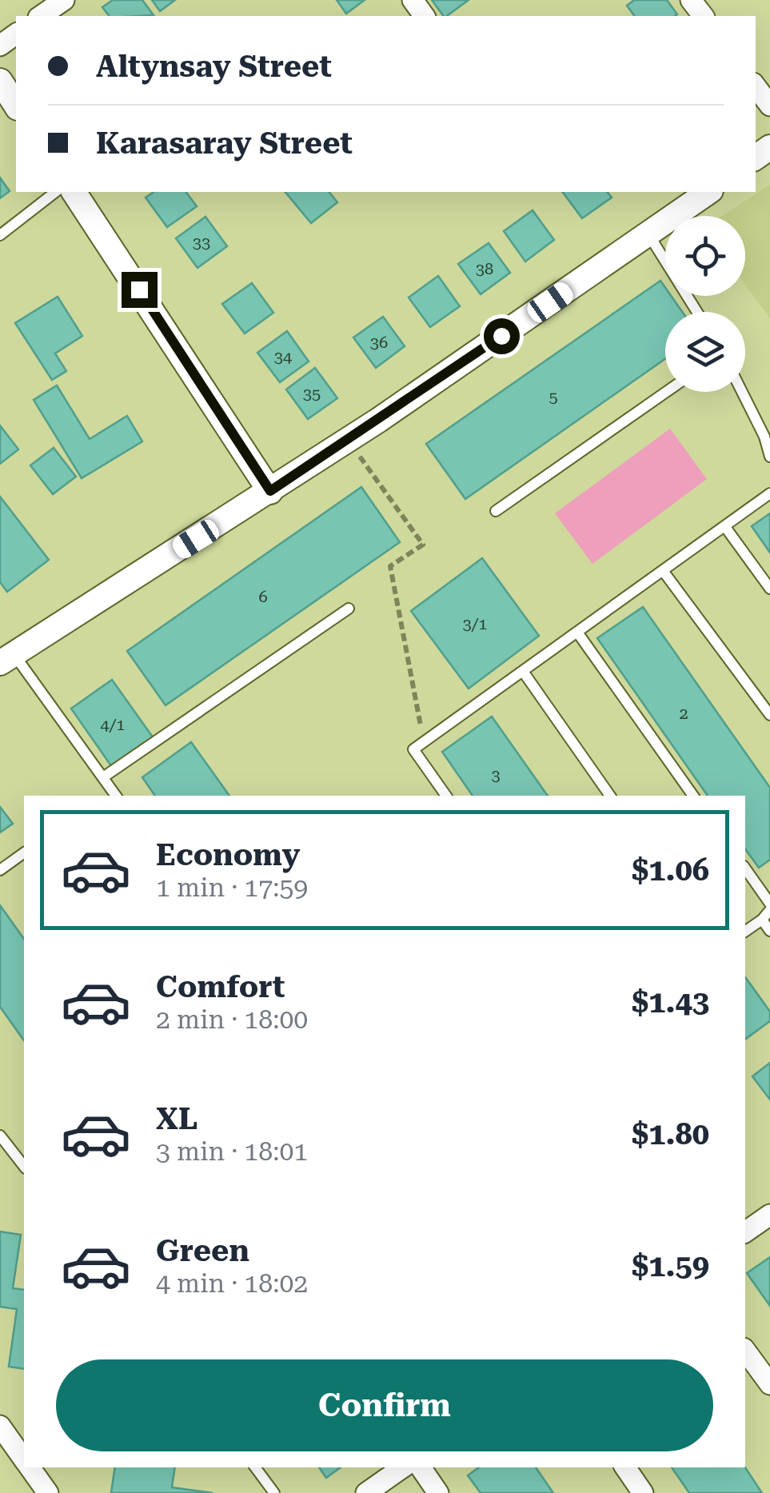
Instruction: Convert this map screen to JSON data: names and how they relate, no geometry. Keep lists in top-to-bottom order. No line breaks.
{"house_numbers":["33","38","36","34","35","5","6","3/1","2","4/1","3"],"page":{"banner":["Altynsay Street","Karasaray Street"],"list":[{"name":"Economy","note":"1 min · 17:59","value":"$1.06"},{"name":"Comfort","note":"2 min · 18:00","value":"$1.43"},{"name":"XL","note":"3 min · 18:01","value":"$1.80"},{"name":"Green","note":"4 min · 18:02","value":"$1.59"}],"buttons":"Confirm"}}
